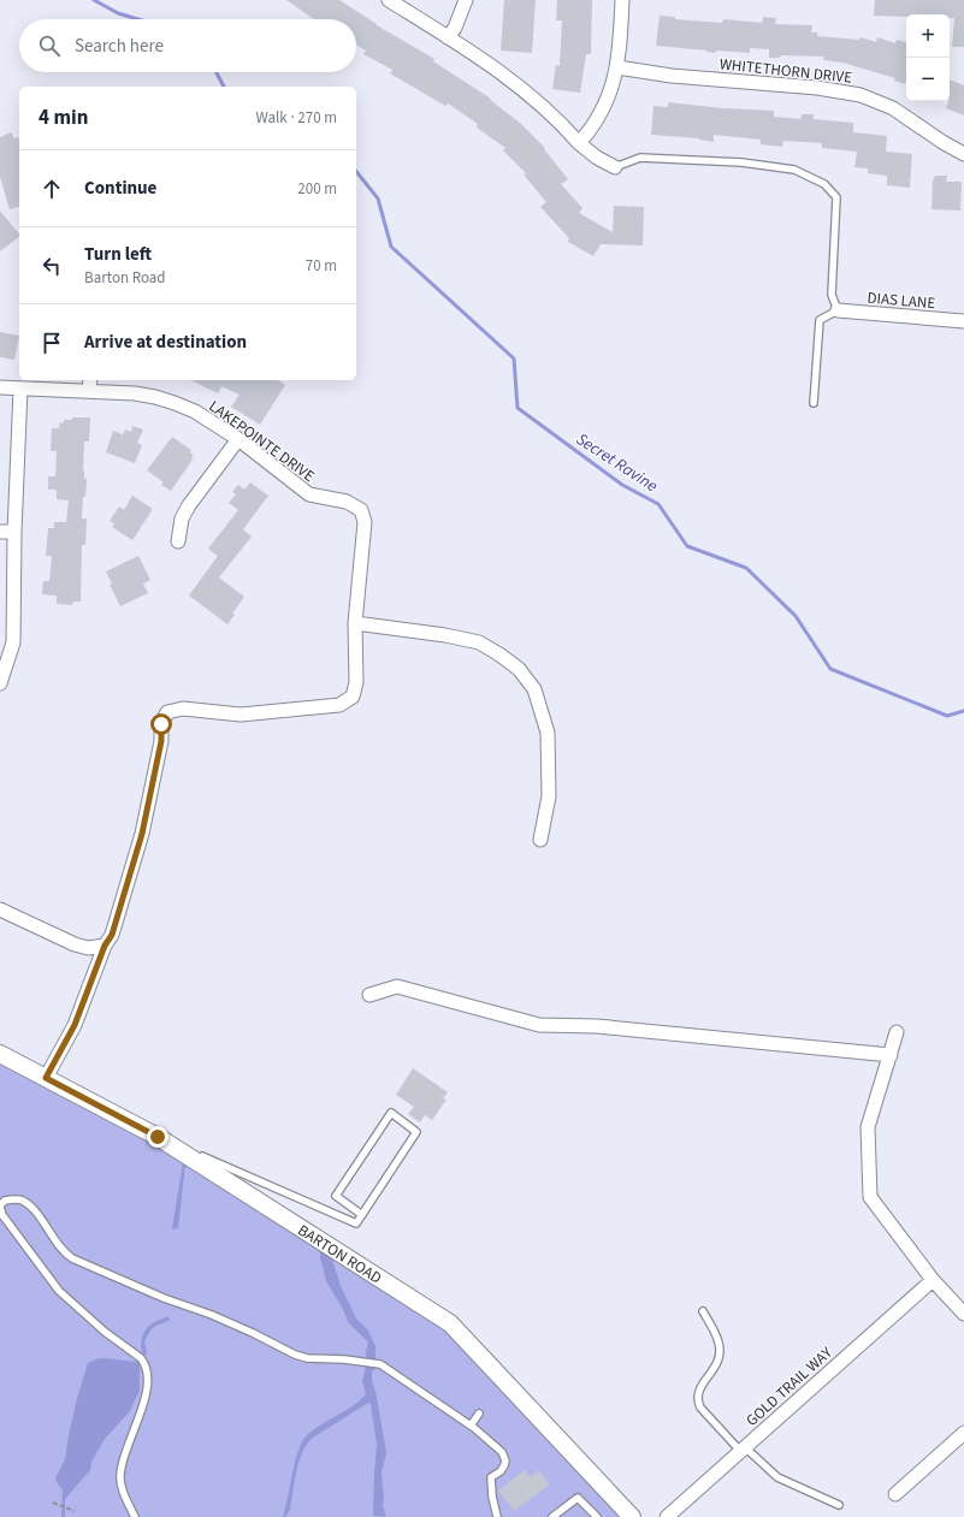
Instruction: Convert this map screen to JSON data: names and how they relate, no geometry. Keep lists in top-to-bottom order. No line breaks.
{"streets":{"street":["WHITETHORN DRIVE","DIAS LANE","LAKEPOINTE DRIVE","BARTON ROAD","GOLD TRAIL WAY"]},"water":["Secret Ravine"],"page":{"map_buttons":["+","−"],"search":"Search here","heading":["4 min","Walk · 270 m"],"list":[["Continue","200 m"],["Turn left","Barton Road","70 m"],"Arrive at destination"]}}
